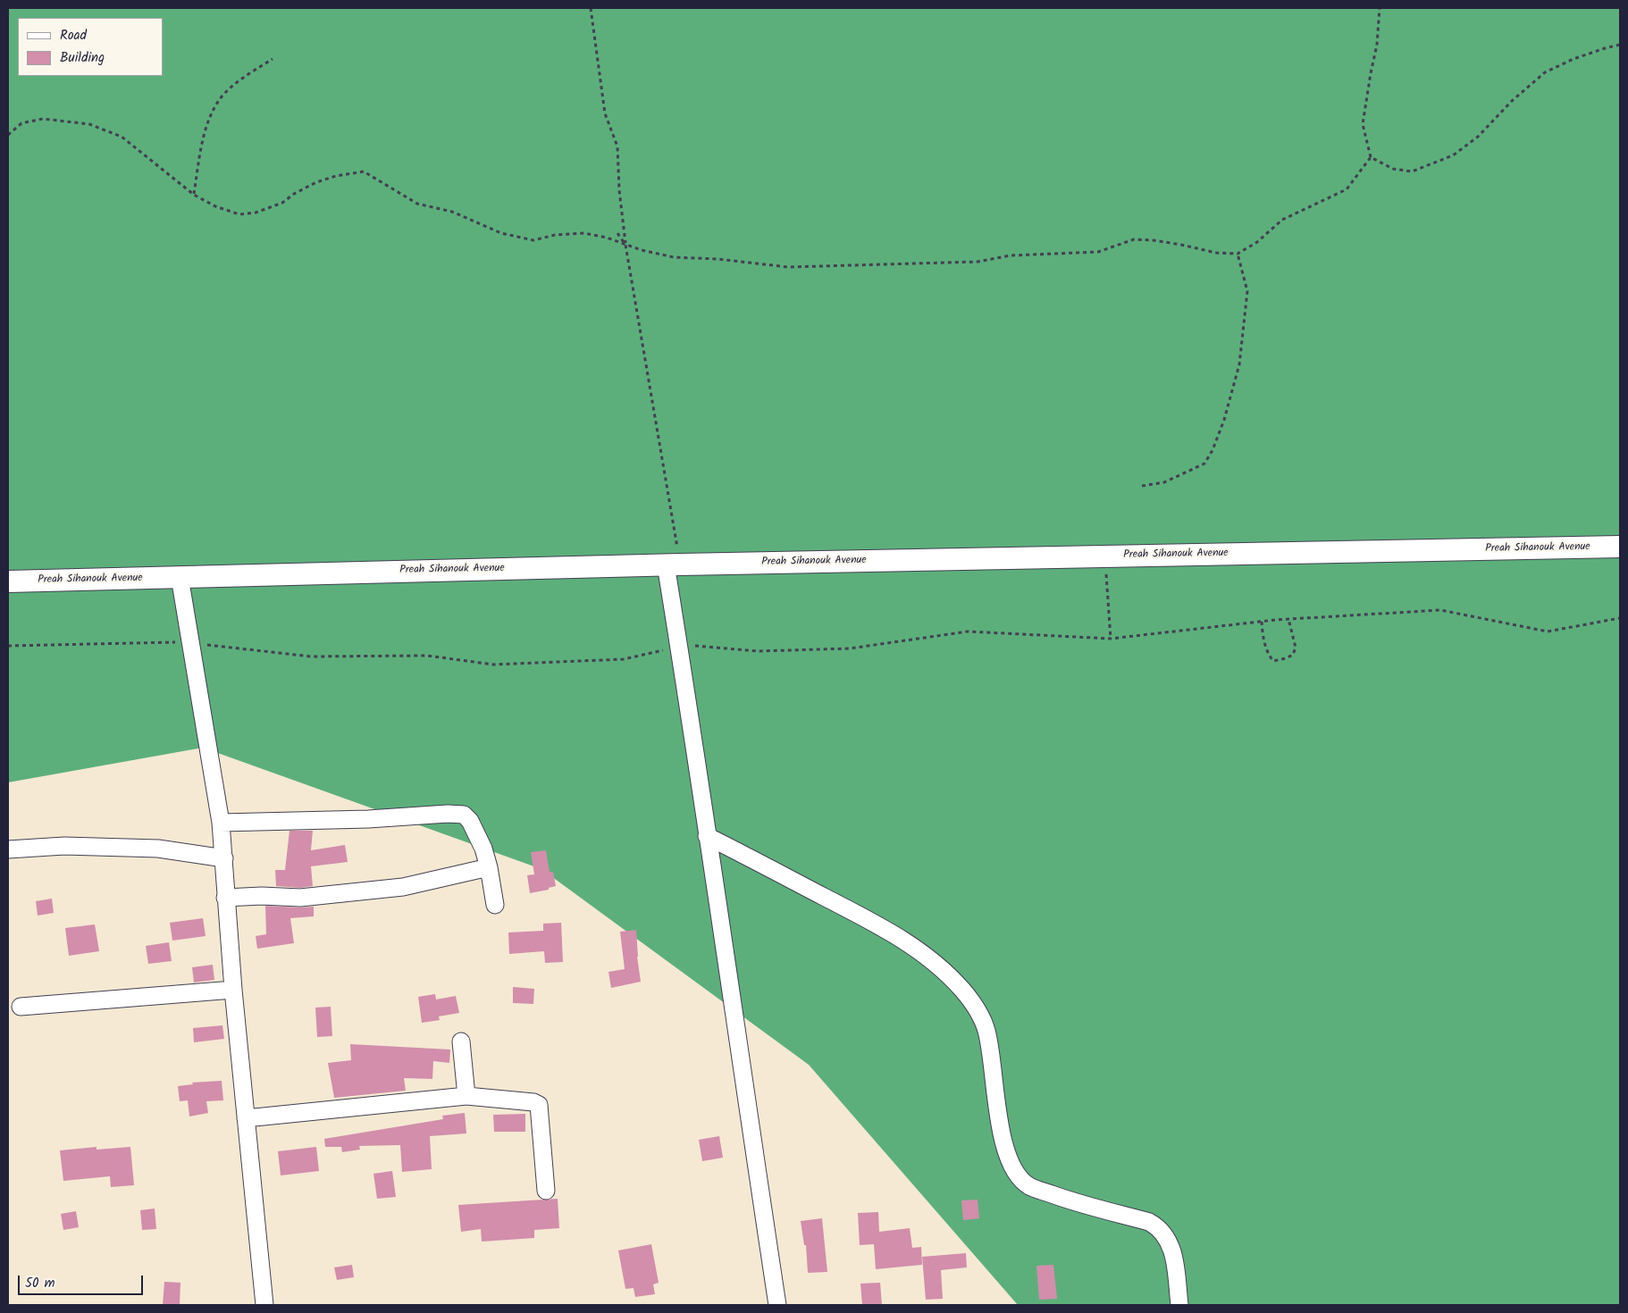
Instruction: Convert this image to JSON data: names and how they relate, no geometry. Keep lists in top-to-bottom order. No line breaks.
{"streets":{"street":["Preah Sihanouk Avenue"]},"legend":["Road","Building"],"scale_bar":"50 m"}
